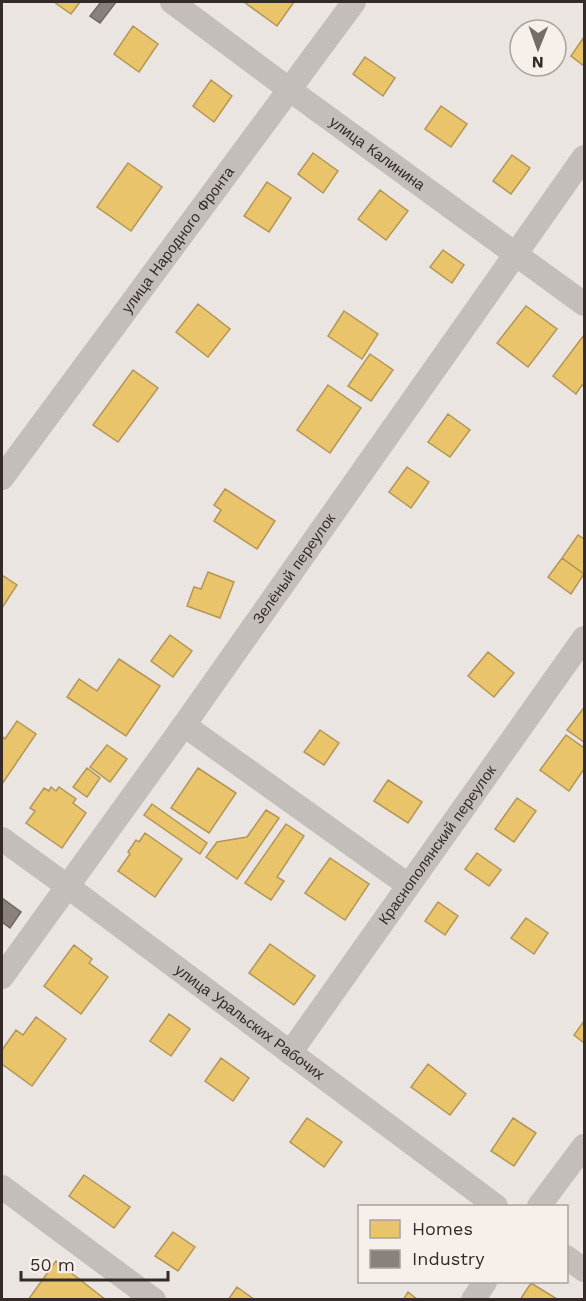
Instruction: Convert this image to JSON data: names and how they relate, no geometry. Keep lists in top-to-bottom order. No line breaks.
{"streets":{"street":["улица Калинина","улица Народного Фронта","Зелёный переулок","Краснополянский переулок","улица Уральских Рабочих"]},"crossings":[["улица Калинина","улица Народного Фронта"],["улица Калинина","Зелёный переулок"],["Зелёный переулок","улица Уральских Рабочих"],["Краснополянский переулок","улица Уральских Рабочих"]],"legend":["Homes","Industry"],"scale_bar":"50 m","north":"bottom"}
